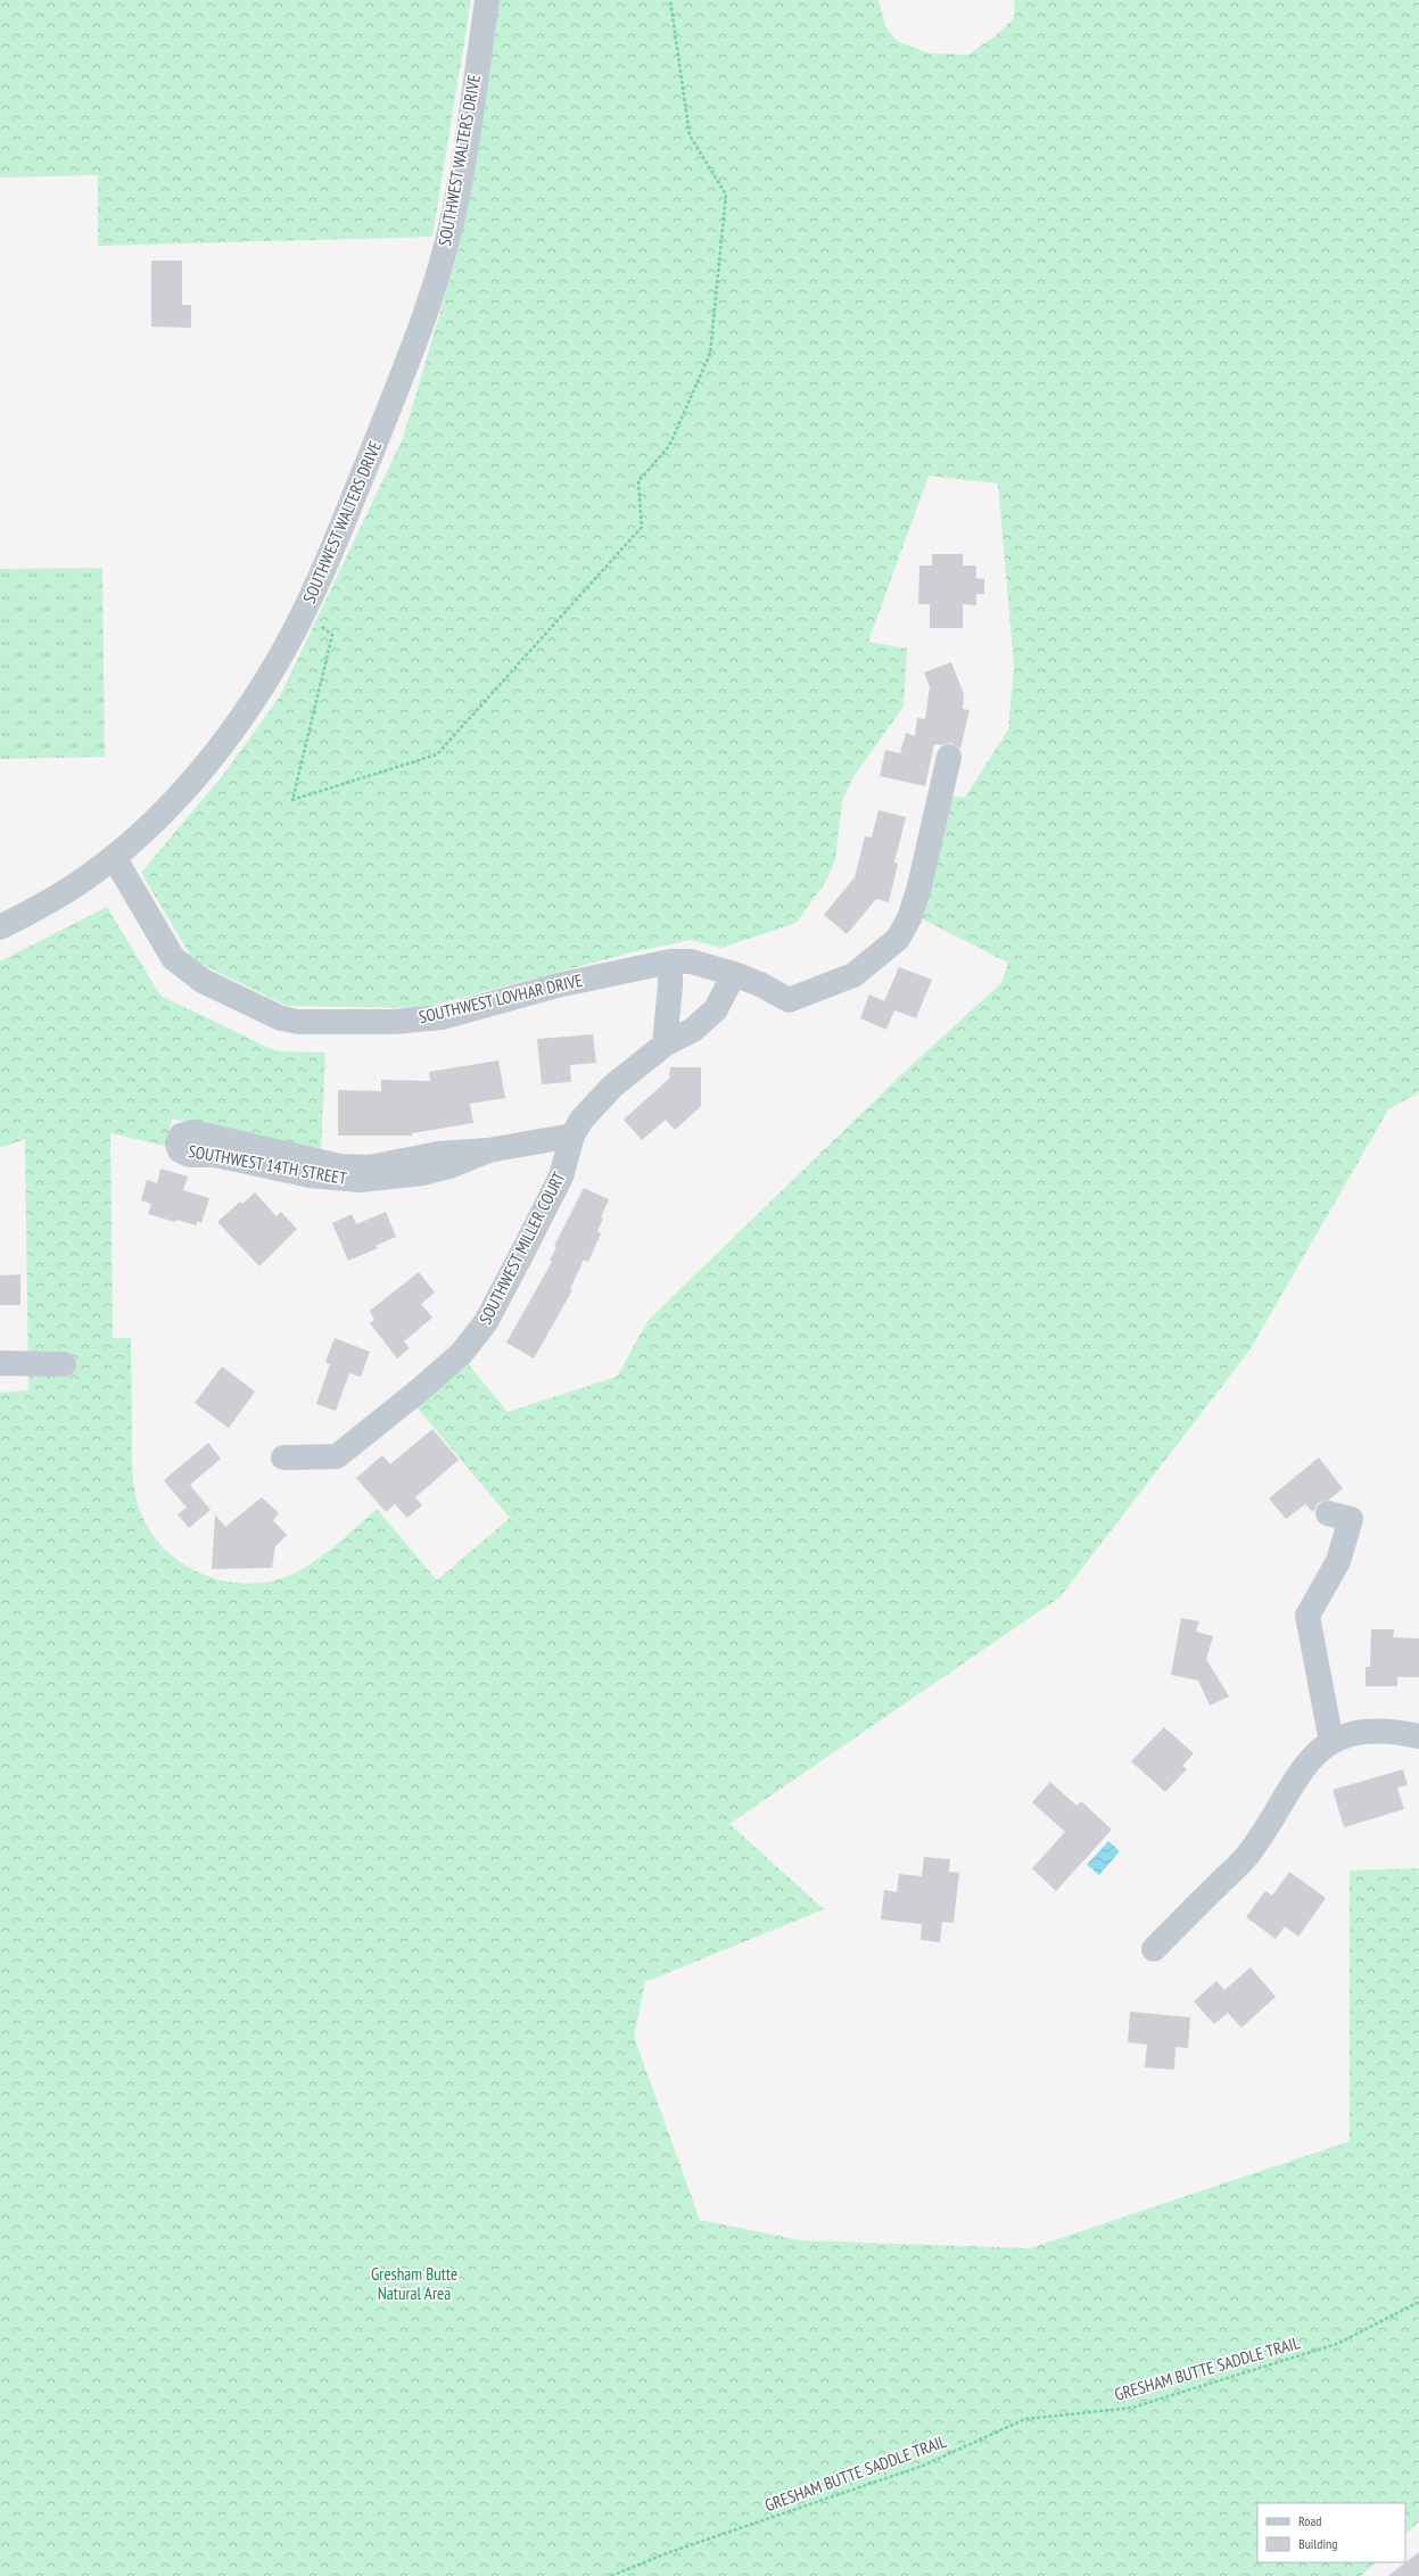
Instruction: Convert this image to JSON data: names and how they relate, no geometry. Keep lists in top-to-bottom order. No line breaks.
{"streets":{"street":["SOUTHWEST WALTERS DRIVE","SOUTHWEST LOVHAR DRIVE","SOUTHWEST 14TH STREET","SOUTHWEST MILLER COURT"],"path":["GRESHAM BUTTE SADDLE TRAIL"]},"crossings":[["SOUTHWEST WALTERS DRIVE","SOUTHWEST LOVHAR DRIVE"],["SOUTHWEST LOVHAR DRIVE","SOUTHWEST MILLER COURT"],["SOUTHWEST 14TH STREET","SOUTHWEST MILLER COURT"]],"parks":["Gresham Butte Natural Area"],"legend":["Road","Building"]}
